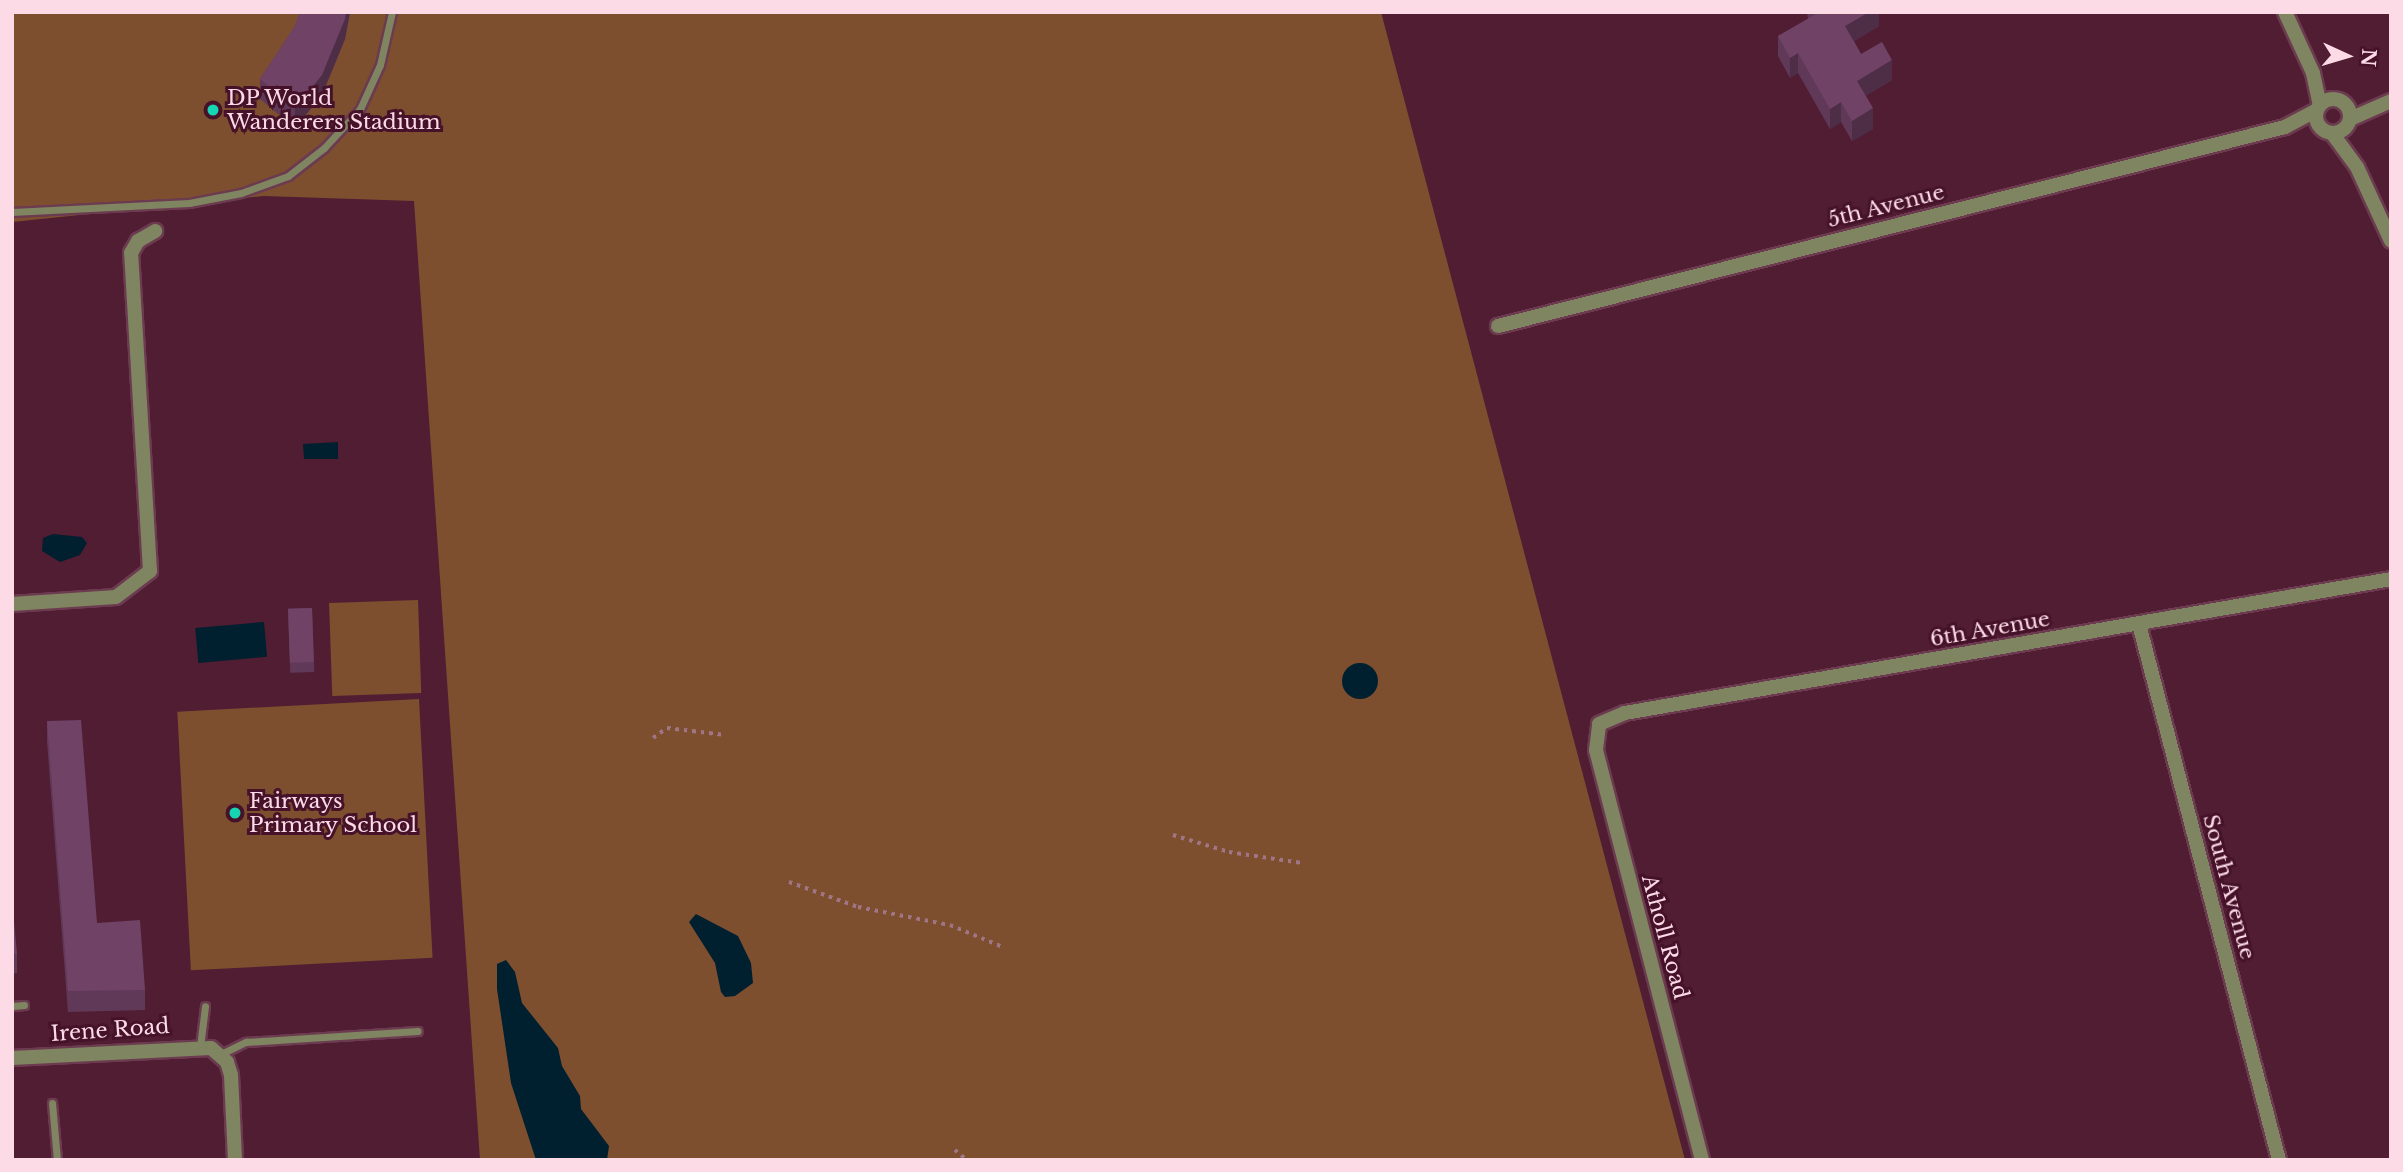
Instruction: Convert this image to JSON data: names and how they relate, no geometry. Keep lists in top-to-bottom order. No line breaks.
{"streets":{"street":["5th Avenue","6th Avenue","South Avenue","Atholl Road","Irene Road"]},"crossings":[["6th Avenue","South Avenue"],["6th Avenue","Atholl Road"]],"places":["DP World Wanderers Stadium","Fairways Primary School"],"north":"right"}
